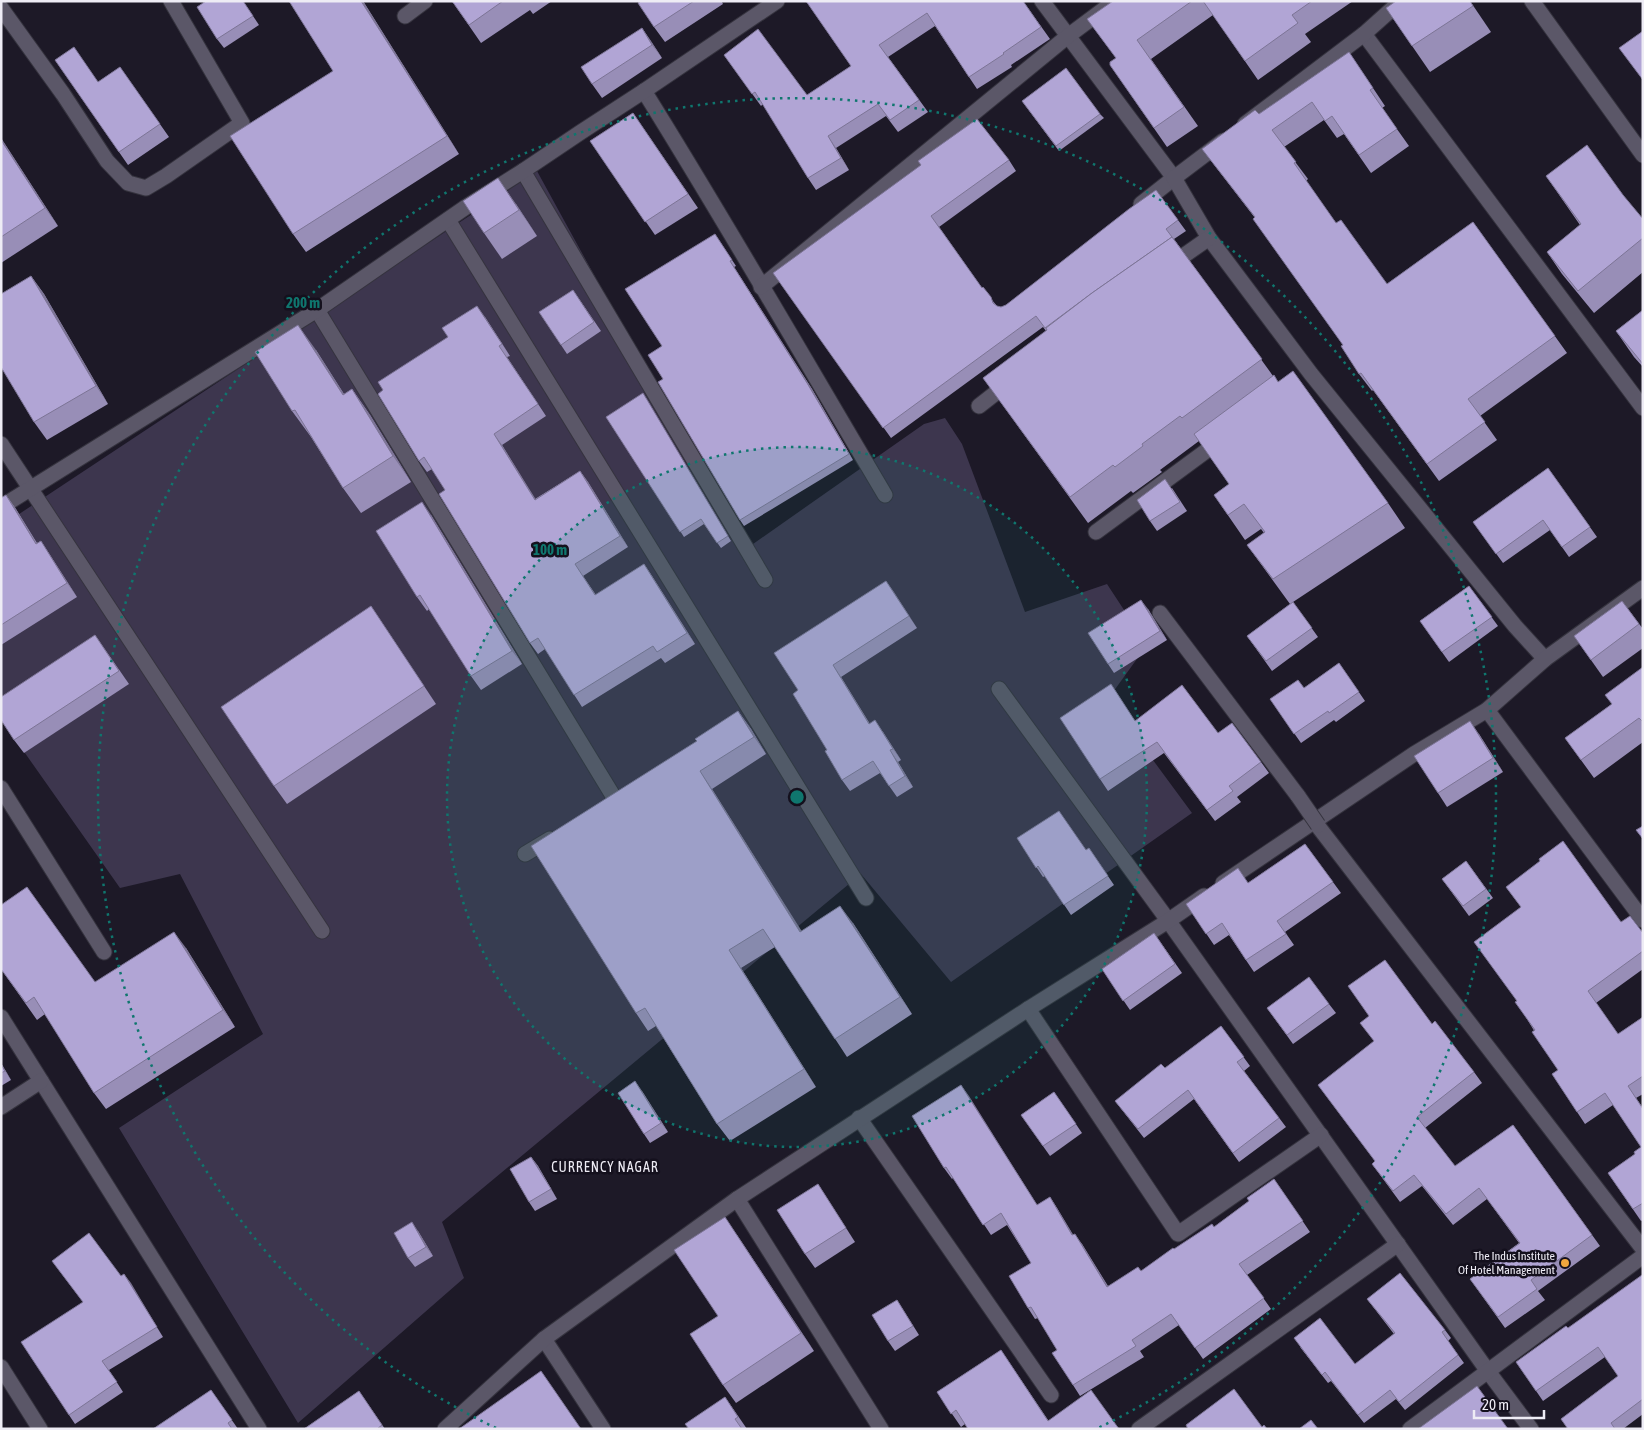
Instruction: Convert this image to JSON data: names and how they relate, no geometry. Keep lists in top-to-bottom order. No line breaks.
{"districts":["CURRENCY NAGAR"],"places":["The Indus Institute Of Hotel Management"],"scale_bar":"20 m","rings":["200 m","100 m"]}
